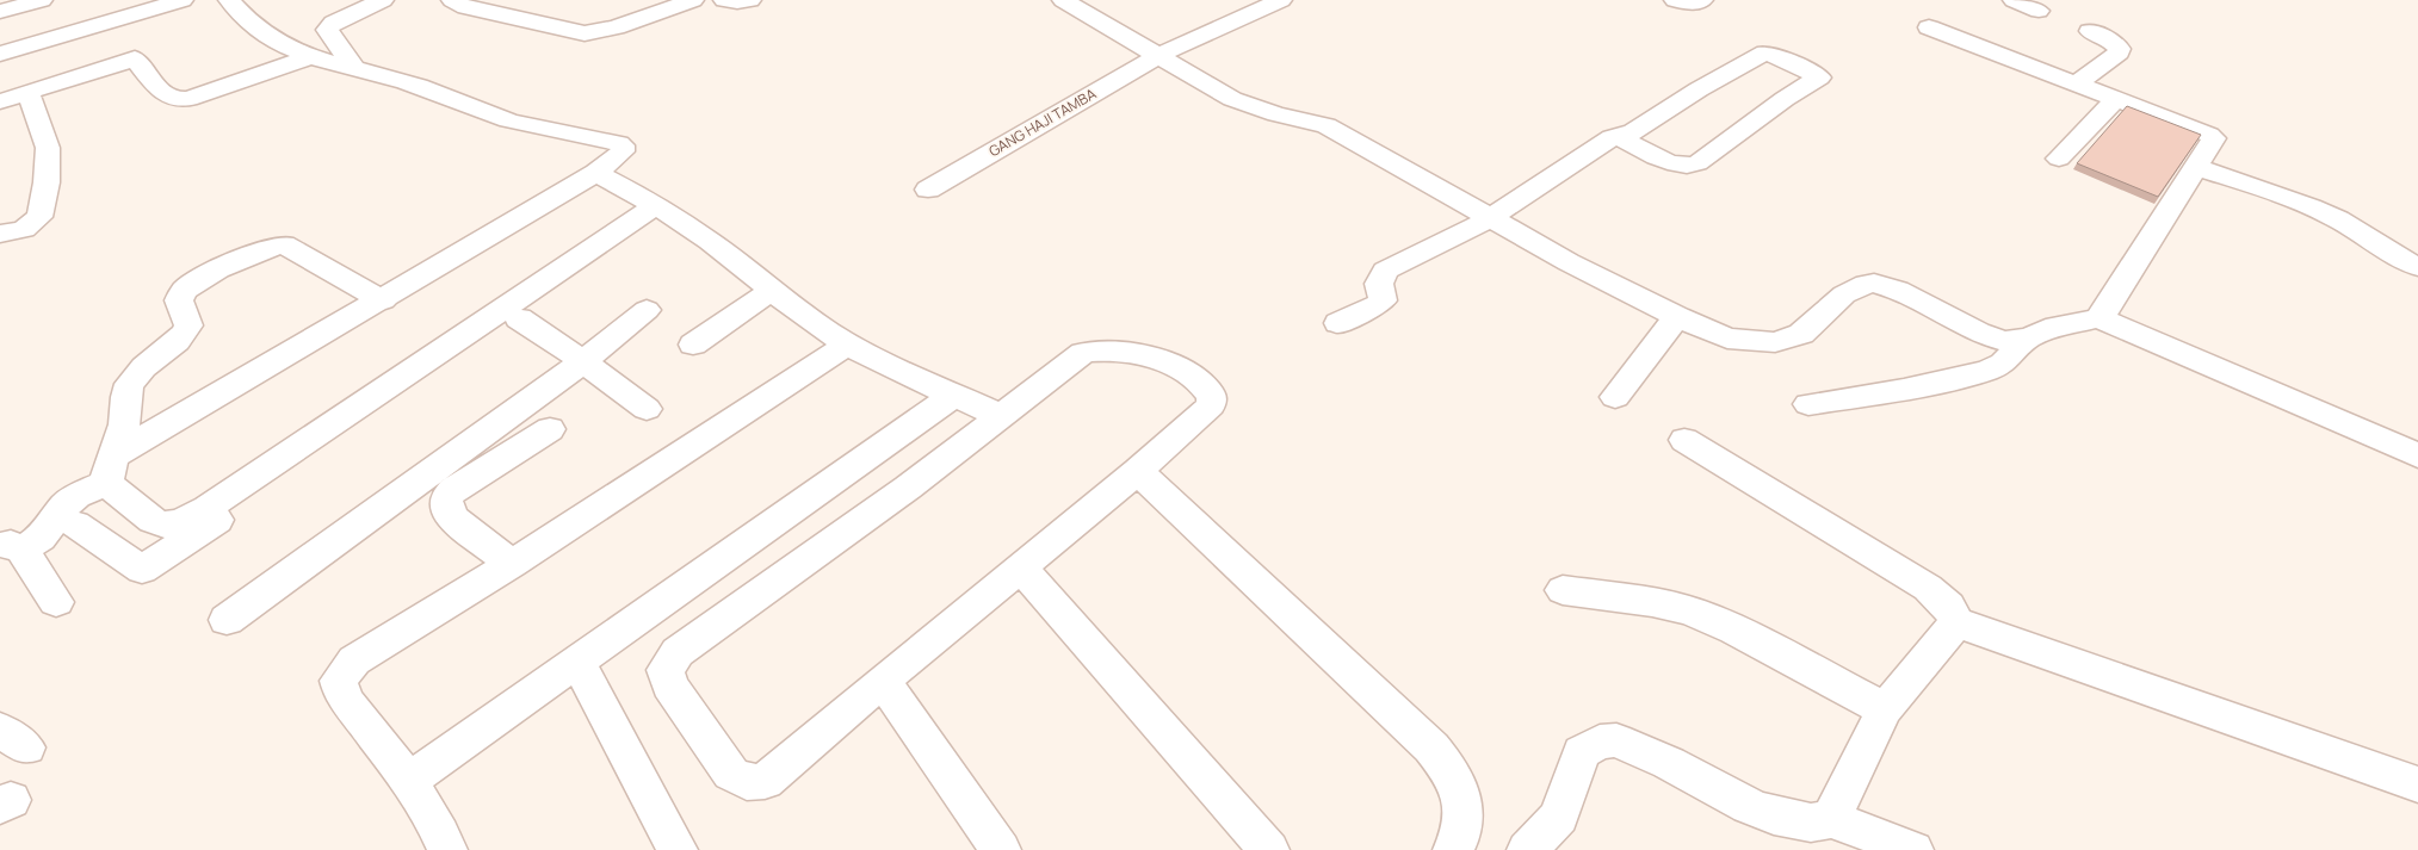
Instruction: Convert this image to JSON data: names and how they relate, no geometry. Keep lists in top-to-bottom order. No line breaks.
{"streets":{"street":["GANG HAJI TAMBA"]}}
